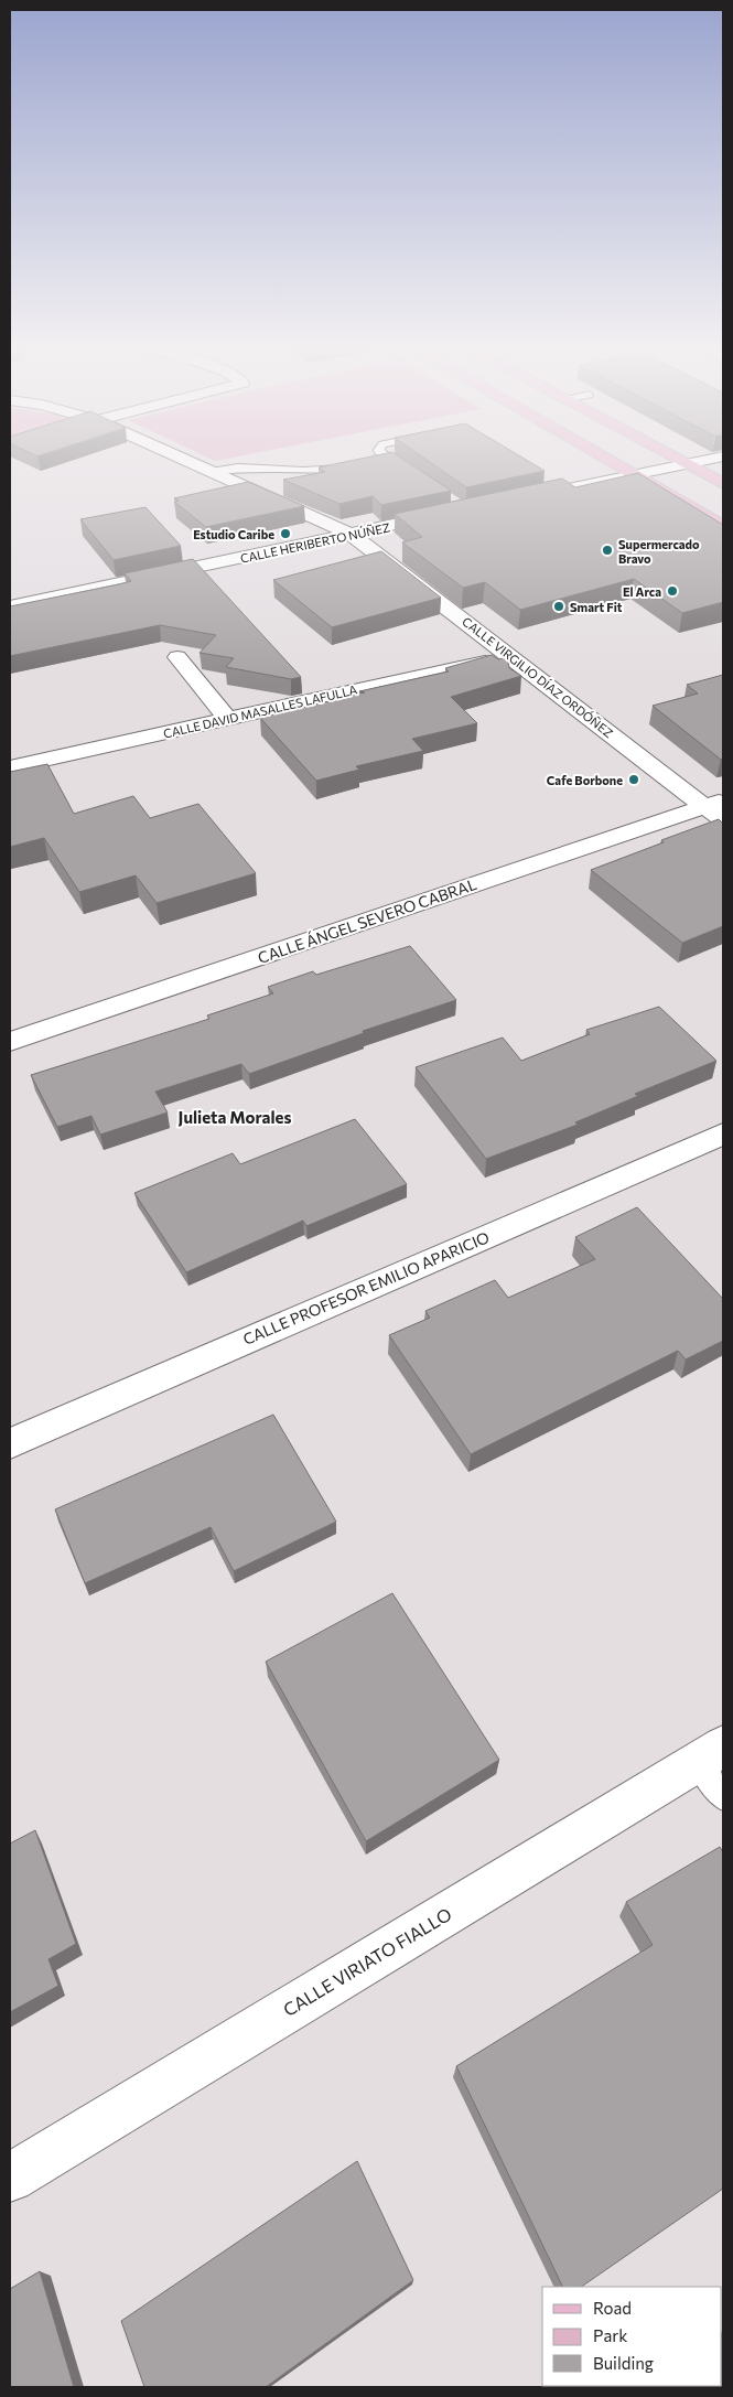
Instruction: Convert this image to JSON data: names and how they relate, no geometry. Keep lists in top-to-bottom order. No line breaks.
{"streets":{"street":["CALLE HERIBERTO NÚÑEZ","CALLE VIRGILIO DÍAZ ORDÓÑEZ","CALLE DAVID MASALLES LAFULLA","CALLE ÁNGEL SEVERO CABRAL","CALLE PROFESOR EMILIO APARICIO","CALLE VIRIATO FIALLO"]},"crossings":[["CALLE HERIBERTO NÚÑEZ","CALLE VIRGILIO DÍAZ ORDÓÑEZ"],["CALLE VIRGILIO DÍAZ ORDÓÑEZ","CALLE DAVID MASALLES LAFULLA"],["CALLE VIRGILIO DÍAZ ORDÓÑEZ","CALLE ÁNGEL SEVERO CABRAL"]],"districts":["Julieta Morales"],"places":["Estudio Caribe","Supermercado Bravo","El Arca","Smart Fit","Cafe Borbone"],"legend":["Road","Park","Building"]}
